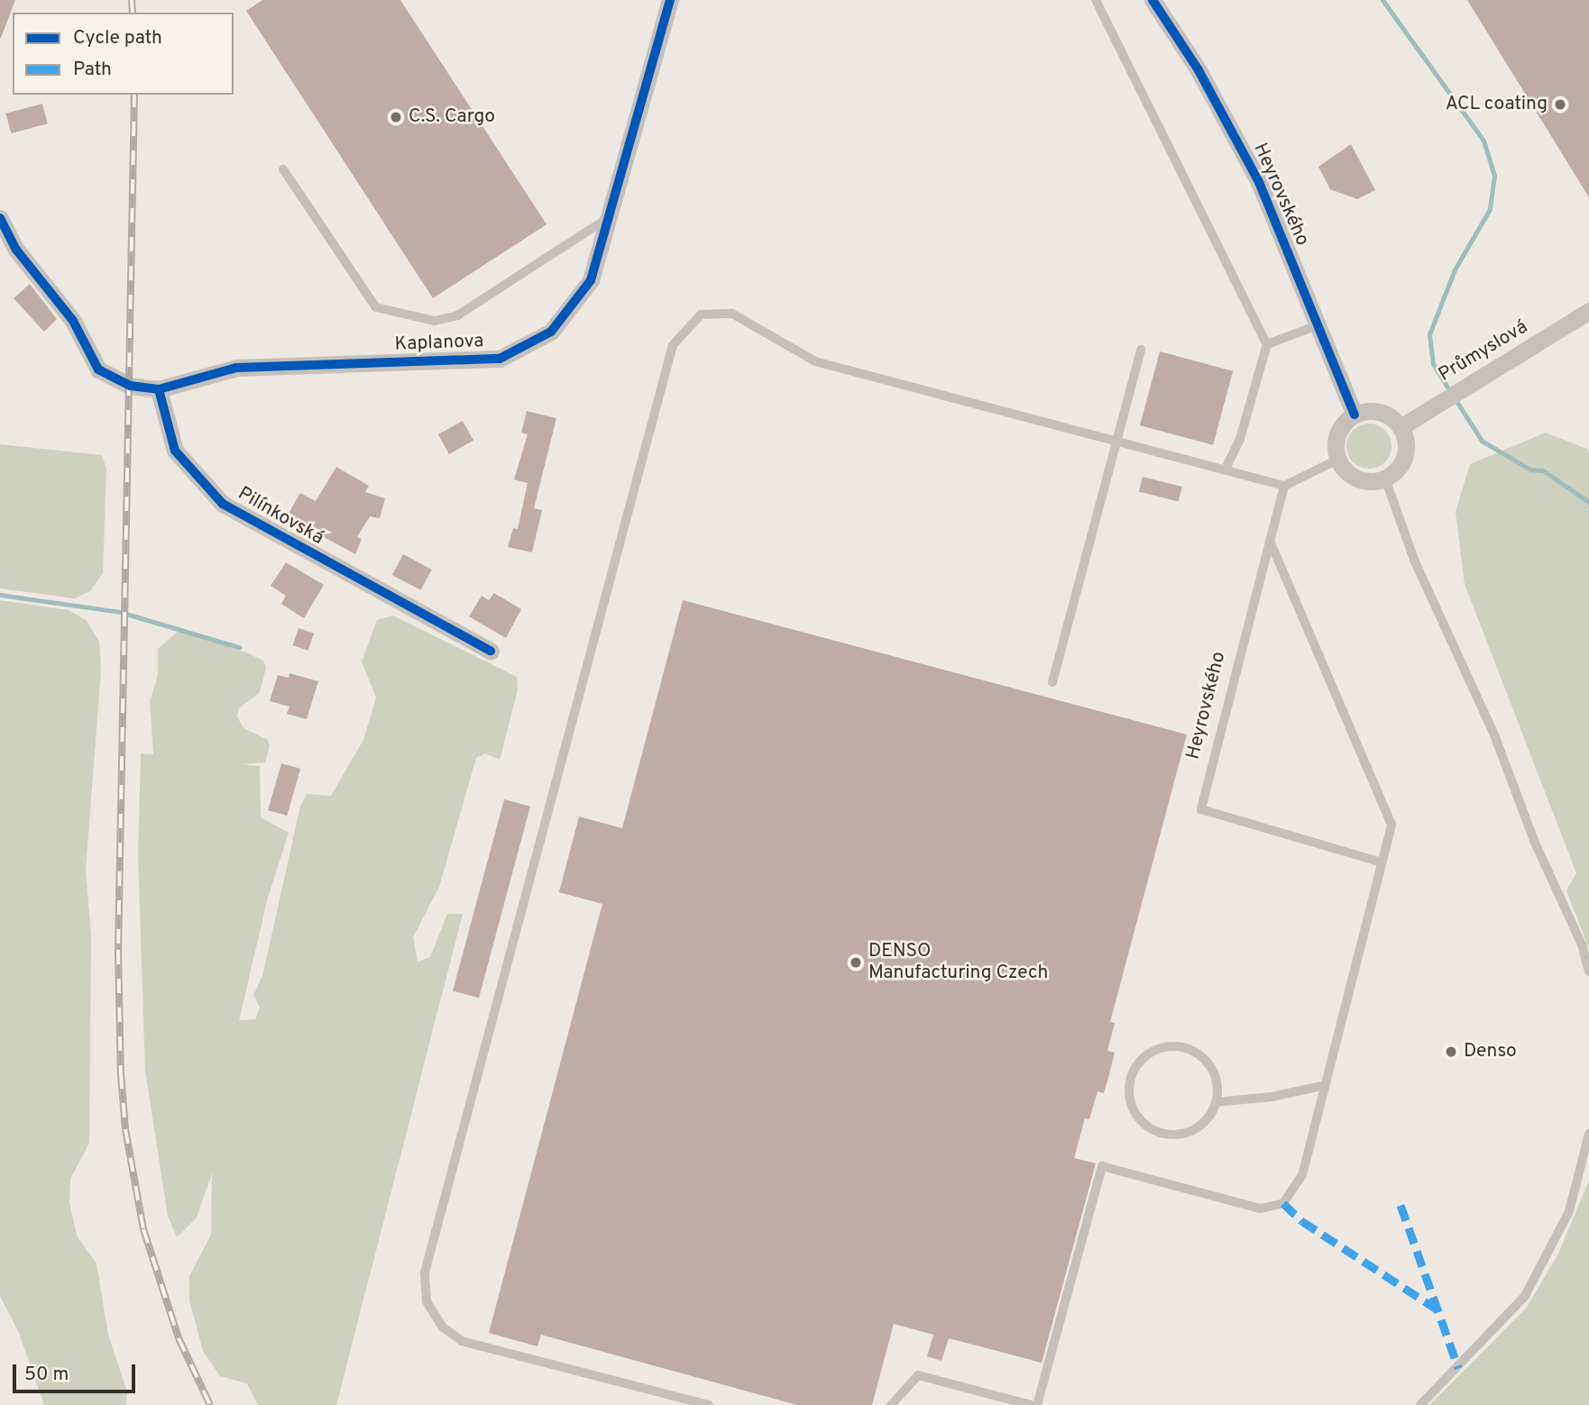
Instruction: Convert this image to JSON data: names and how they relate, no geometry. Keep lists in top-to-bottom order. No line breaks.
{"streets":{"street":["Heyrovského","Kaplanova","Průmyslová","Pilínkovská"]},"crossings":[["Heyrovského","Průmyslová"],["Kaplanova","Pilínkovská"]],"places":["ACL coating","C.S. Cargo","DENSO Manufacturing Czech","Denso"],"legend":["Cycle path","Path"],"scale_bar":"50 m"}
